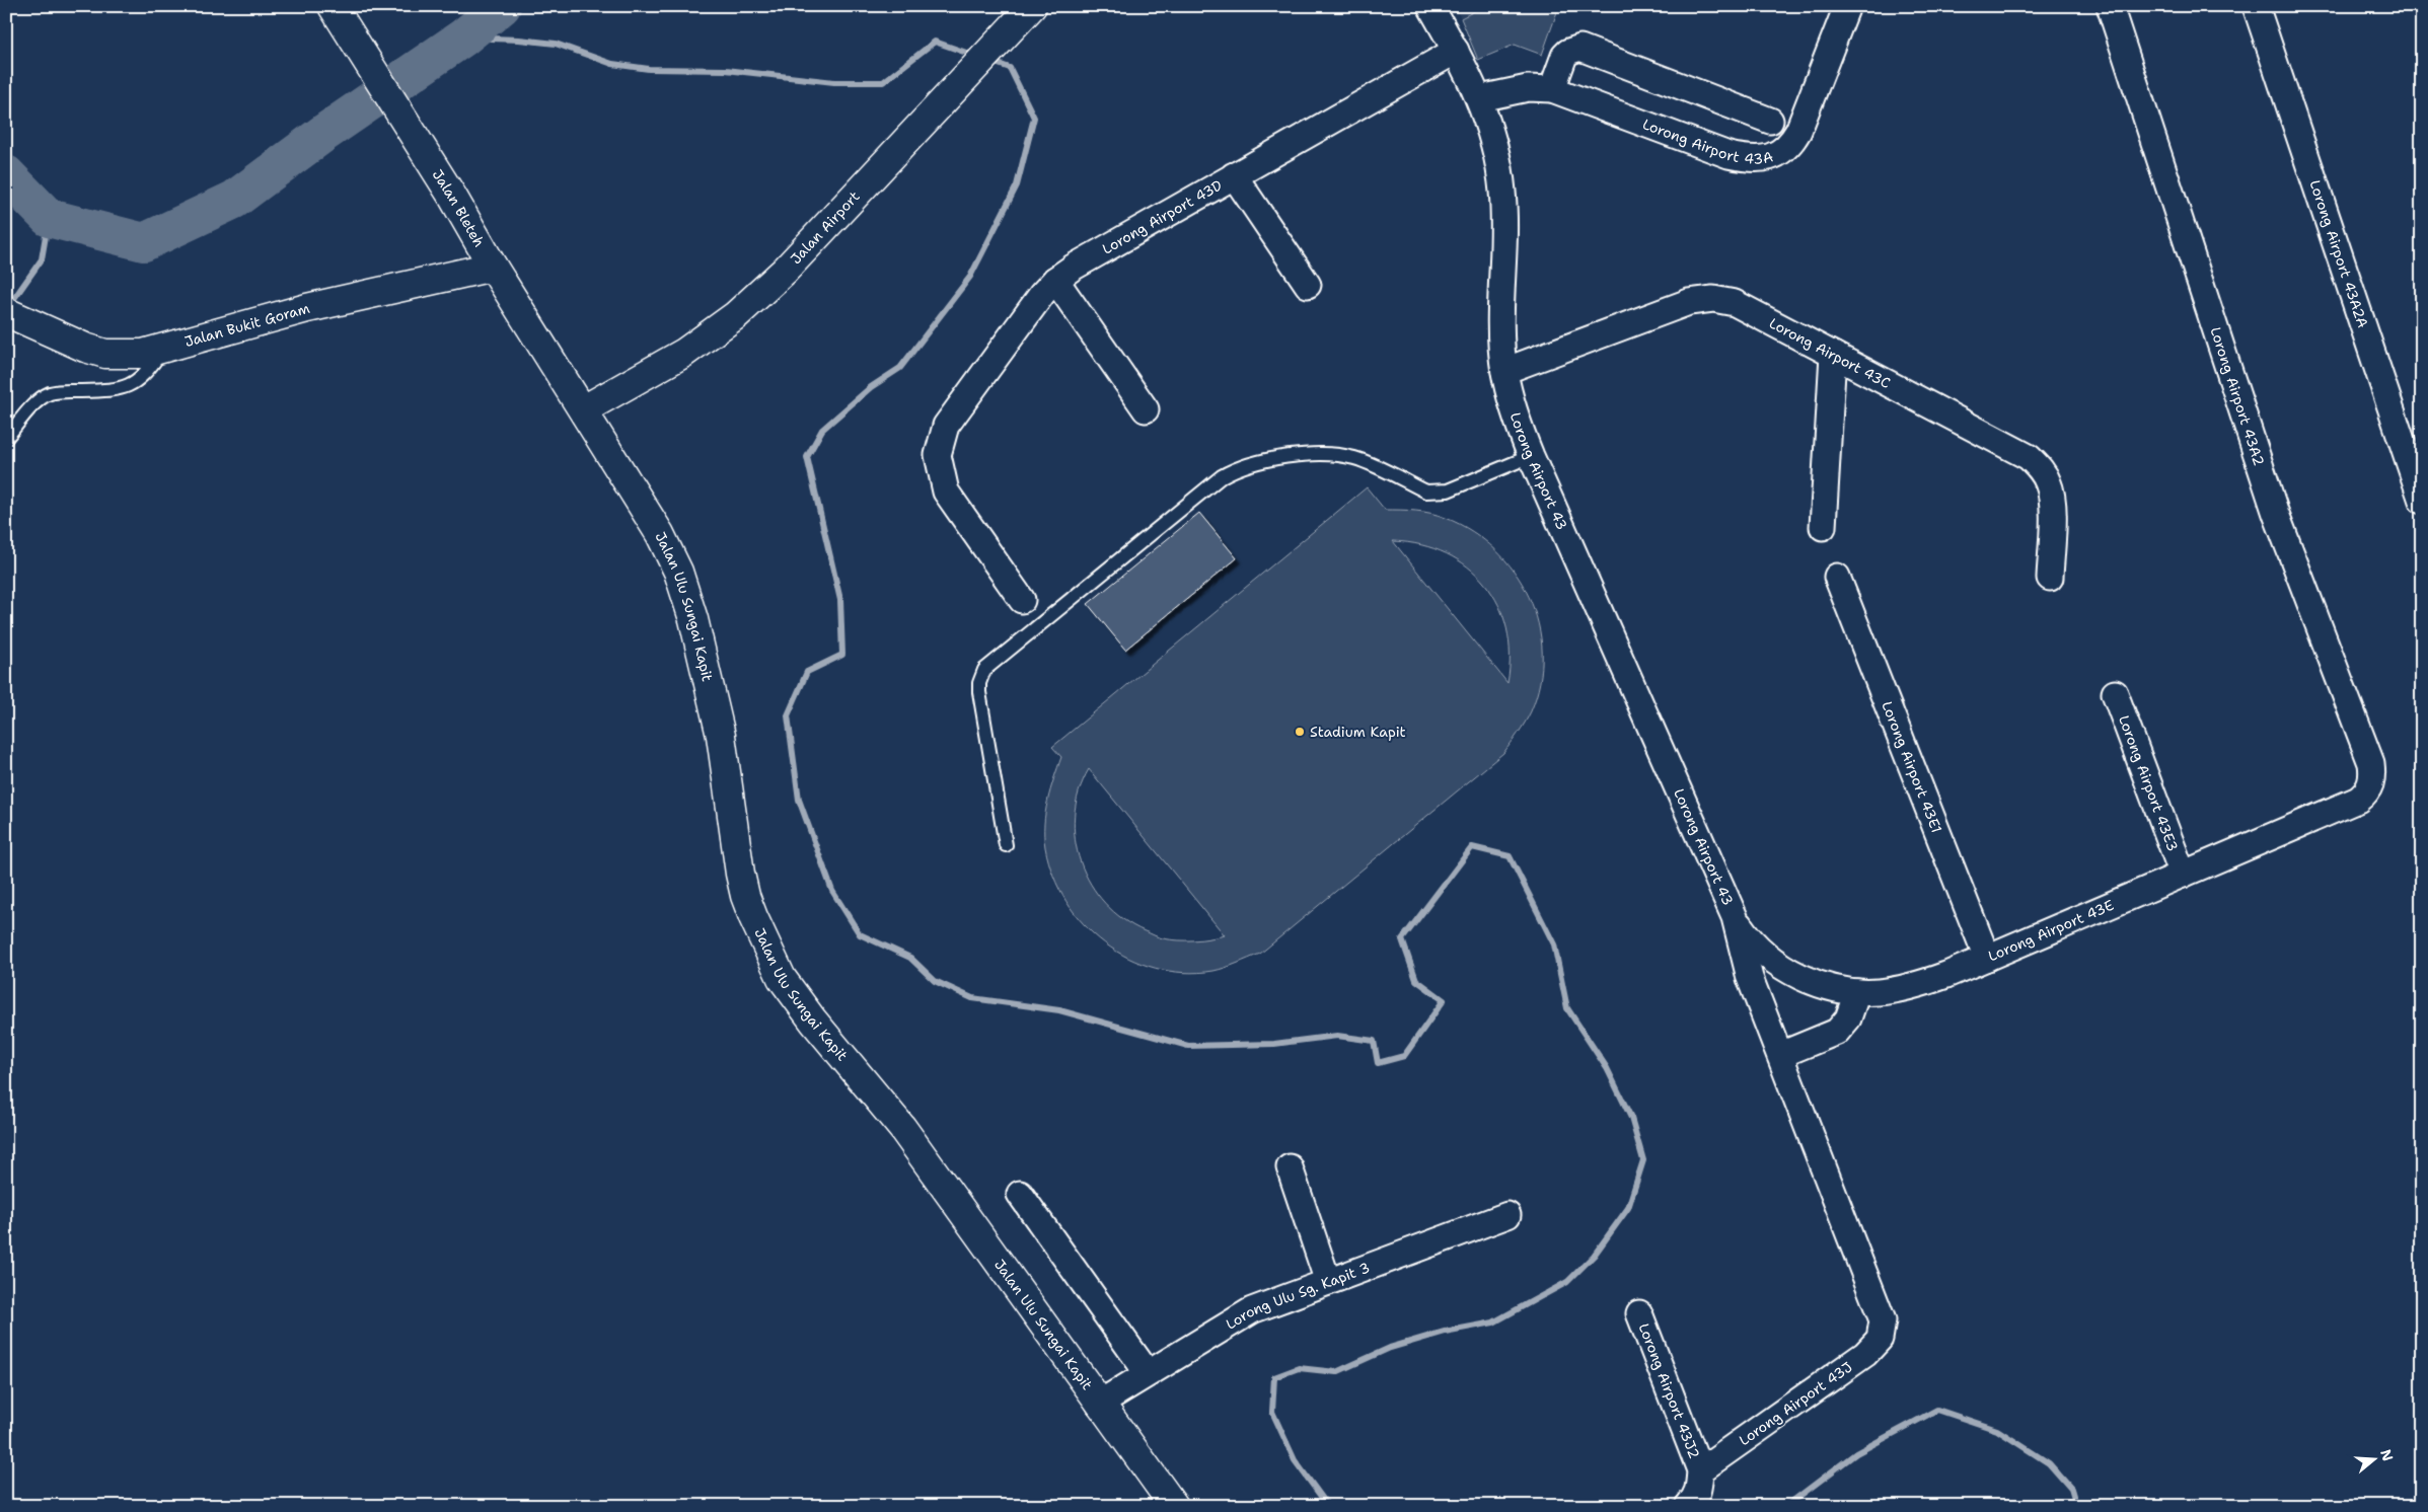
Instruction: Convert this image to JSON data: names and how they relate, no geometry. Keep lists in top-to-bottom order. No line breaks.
{"streets":{"main road":["Jalan Bleteh","Jalan Airport","Jalan Bukit Goram","Jalan Ulu Sungai Kapit"],"street":["Lorong Airport 43A","Lorong Airport 43D","Lorong Airport 43A2A","Lorong Airport 43C","Lorong Airport 43A2","Lorong Airport 43","Lorong Airport 43E1","Lorong Airport 43E3","Lorong Airport 43E","Lorong Ulu Sg. Kapit 3","Lorong Airport 43J2","Lorong Airport 43J"]},"crossings":[["Lorong Airport 43A","Lorong Airport 43"],["Jalan Bleteh","Jalan Airport"],["Jalan Bleteh","Jalan Bukit Goram"],["Jalan Bleteh","Jalan Ulu Sungai Kapit"],["Lorong Airport 43D","Lorong Airport 43"],["Jalan Airport","Jalan Ulu Sungai Kapit"],["Lorong Airport 43C","Lorong Airport 43"],["Lorong Airport 43A2","Lorong Airport 43E"],["Lorong Airport 43","Lorong Airport 43E"],["Jalan Ulu Sungai Kapit","Lorong Ulu Sg. Kapit 3"],["Lorong Airport 43E1","Lorong Airport 43E"],["Lorong Airport 43E3","Lorong Airport 43E"],["Lorong Airport 43J2","Lorong Airport 43J"]],"places":["Stadium Kapit"],"north":"right"}
